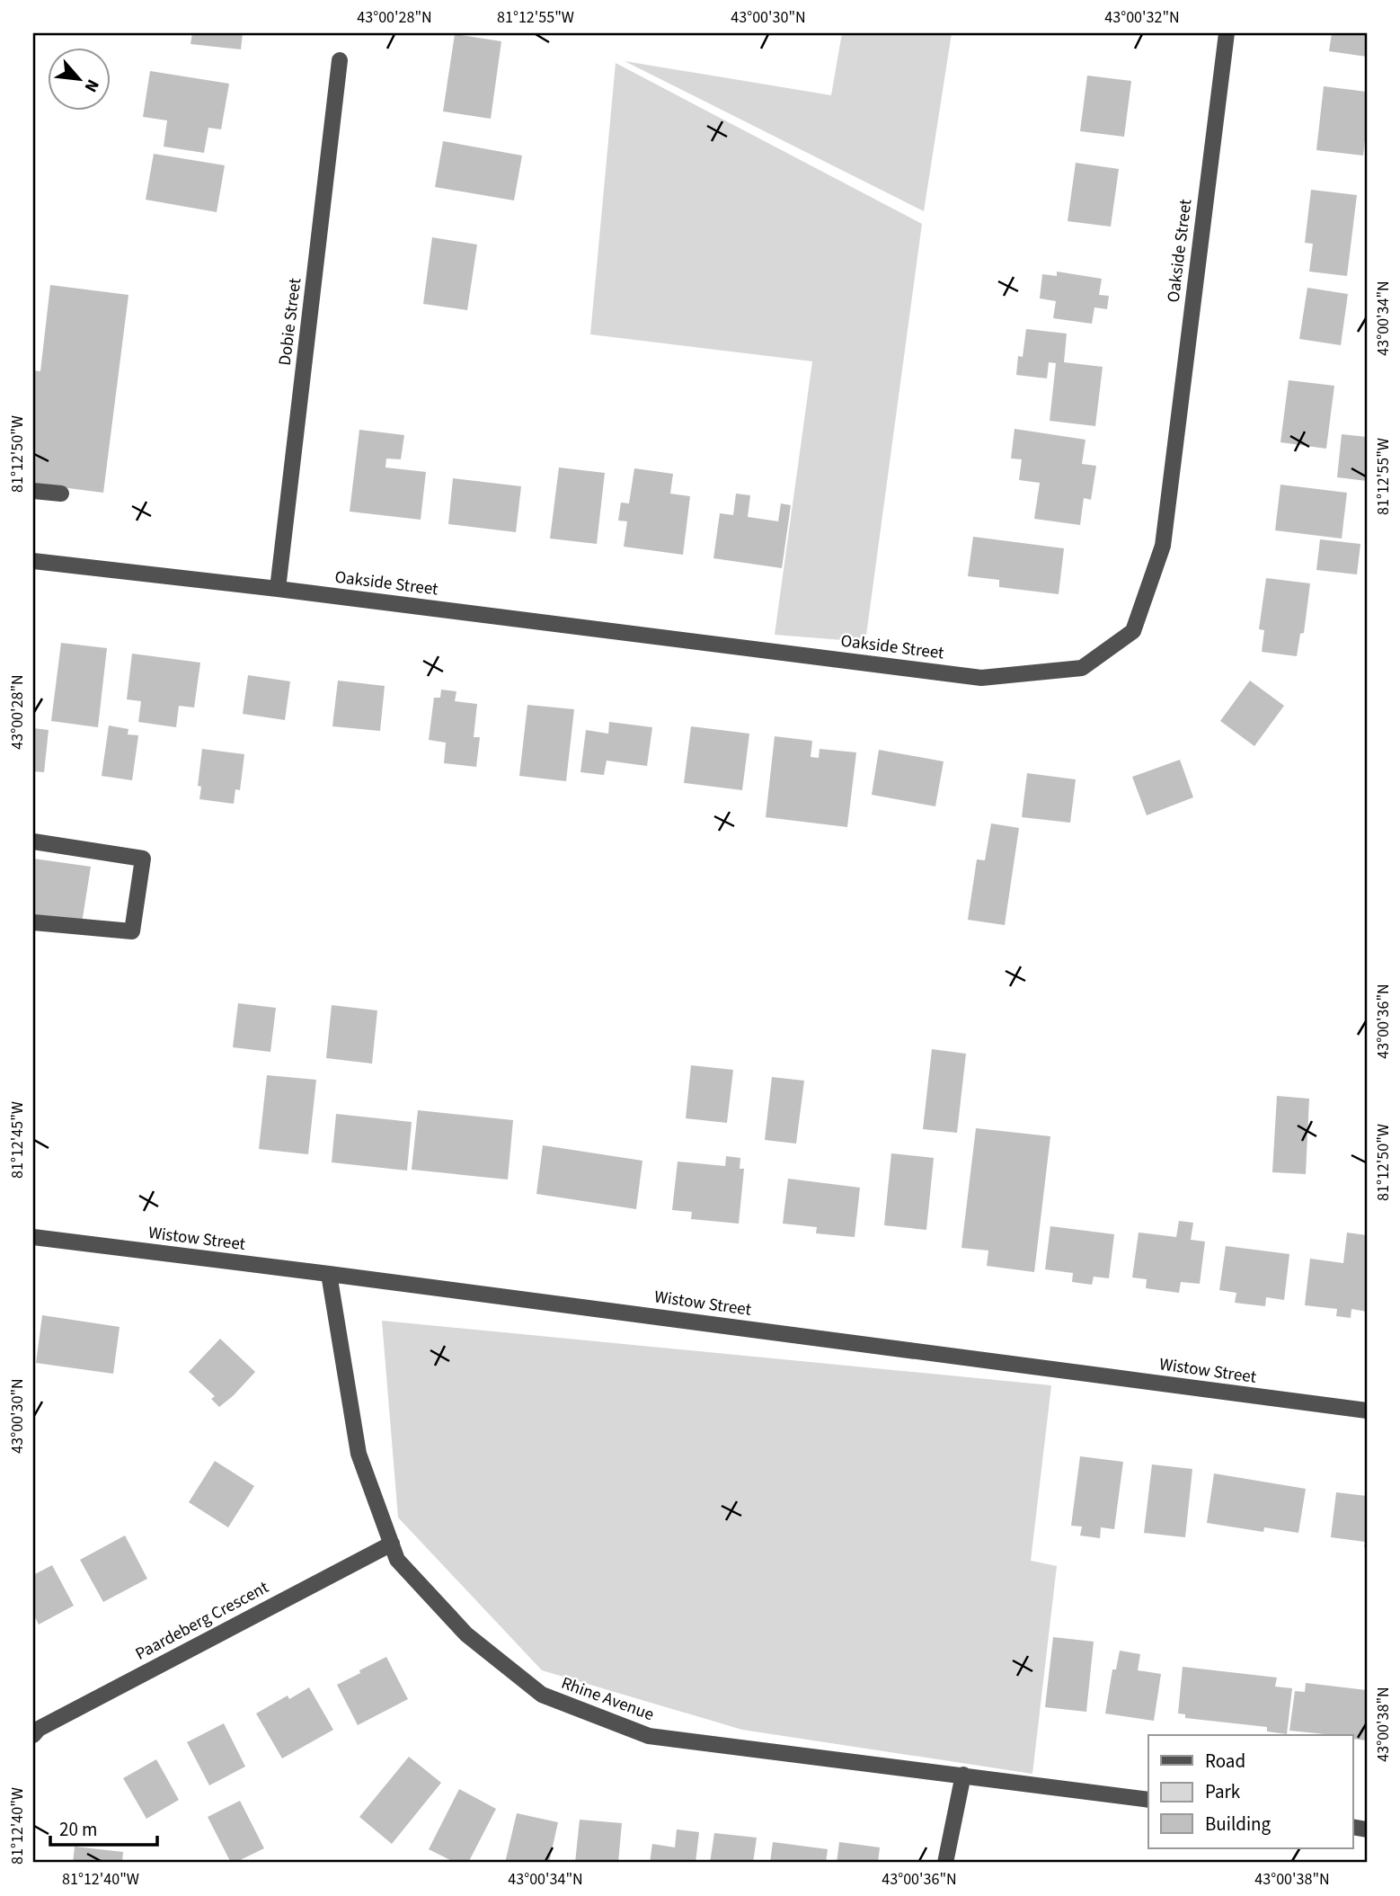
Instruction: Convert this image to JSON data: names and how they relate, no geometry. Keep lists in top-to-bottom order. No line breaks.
{"streets":{"street":["Oakside Street","Dobie Street","Wistow Street","Paardeberg Crescent","Rhine Avenue"]},"crossings":[["Oakside Street","Dobie Street"],["Wistow Street","Rhine Avenue"],["Paardeberg Crescent","Rhine Avenue"]],"legend":["Road","Park","Building"],"scale_bar":"20 m","north":"bottom right","coordinates":["43°00'28\"N","81°12'55\"W","43°00'30\"N","43°00'32\"N","43°00'34\"N","81°12'50\"W","43°00'36\"N","81°12'45\"W","43°00'38\"N","81°12'40\"W"]}
